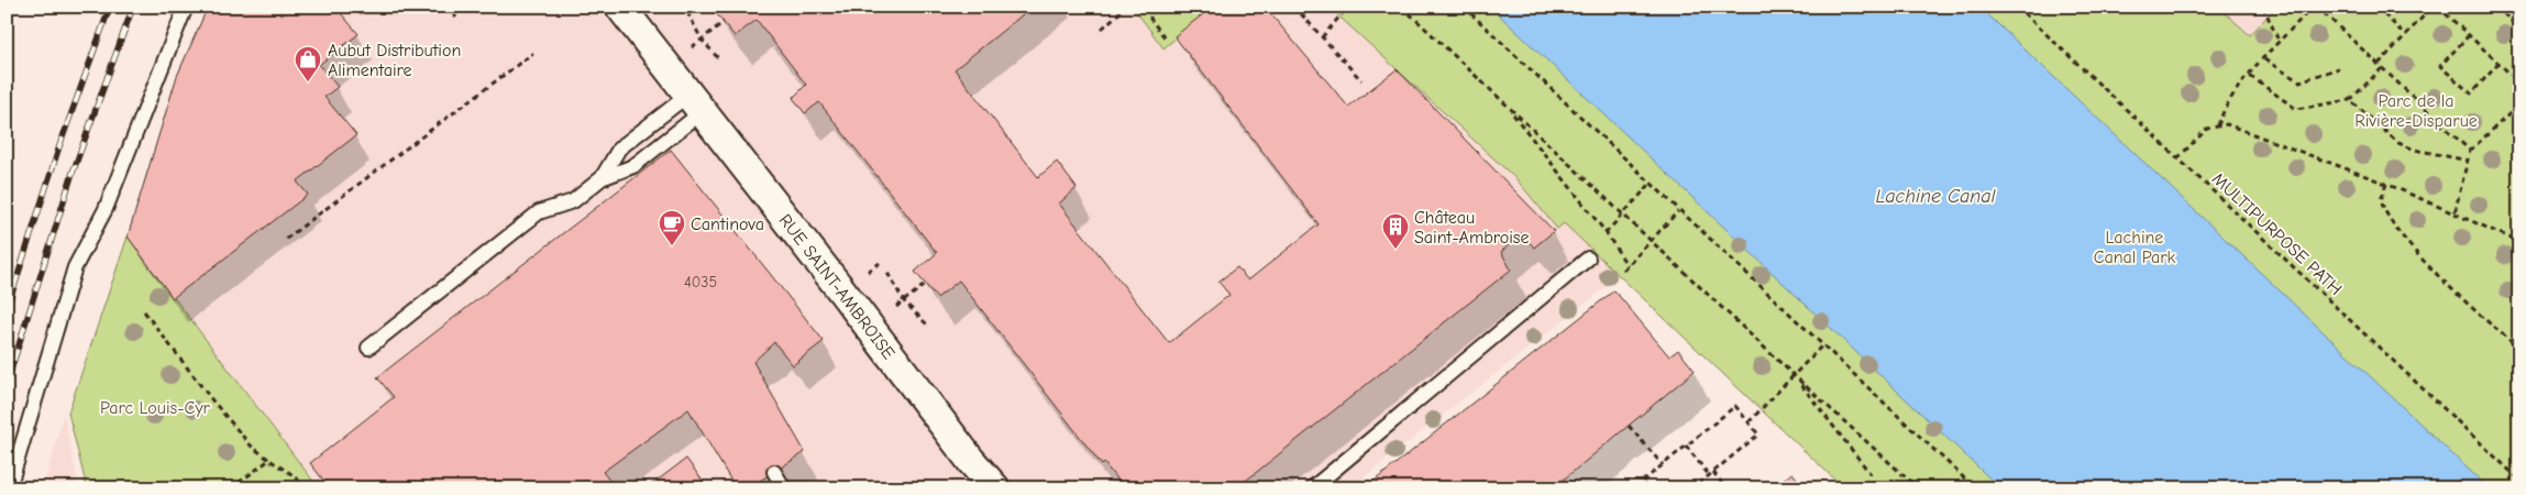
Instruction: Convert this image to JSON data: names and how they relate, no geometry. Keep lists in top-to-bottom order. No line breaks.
{"streets":{"street":["RUE SAINT-AMBROISE"],"path":["MULTIPURPOSE PATH"]},"water":["Lachine Canal"],"parks":["Parc de la Rivière-Disparue","Lachine Canal Park","Parc Louis-Cyr"],"places":{"shop":["Aubut Distribution Alimentaire"],"cafe":["Cantinova"],"building":["Château Saint-Ambroise"]},"house_numbers":["4035"]}
